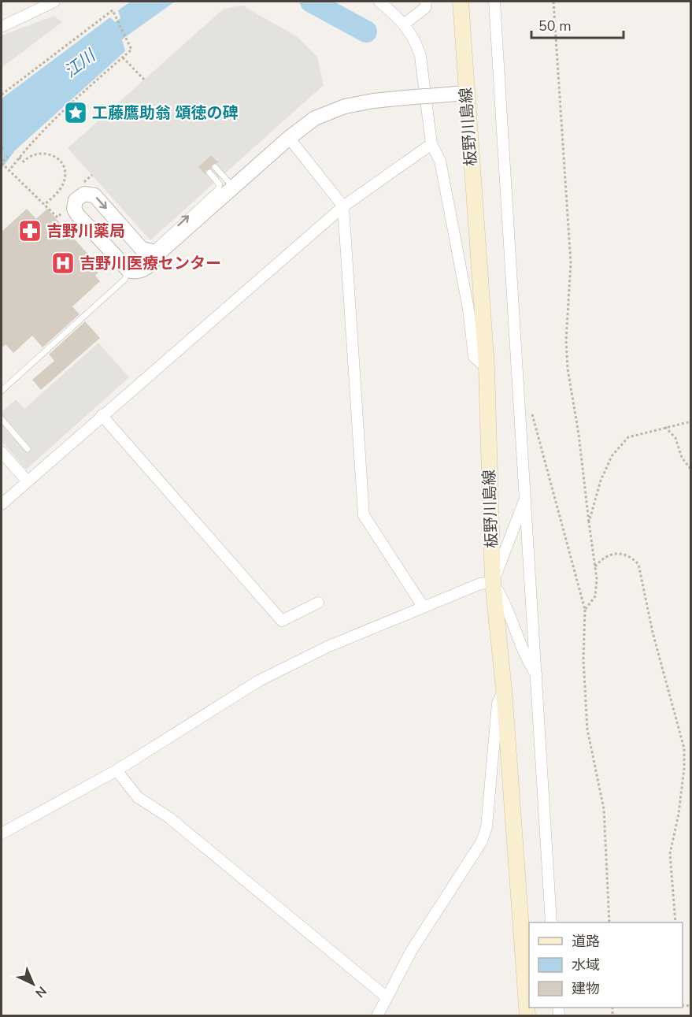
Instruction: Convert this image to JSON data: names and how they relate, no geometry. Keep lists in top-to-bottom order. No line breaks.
{"streets":{"main road":["板野川島線"]},"water":["江川"],"places":{"place":["工藤鷹助翁 頌徳の碑"],"pharmacy":["吉野川薬局"],"hospital":["吉野川医療センター"]},"legend":["道路","水域","建物"],"scale_bar":"50 m","north":"bottom right"}
